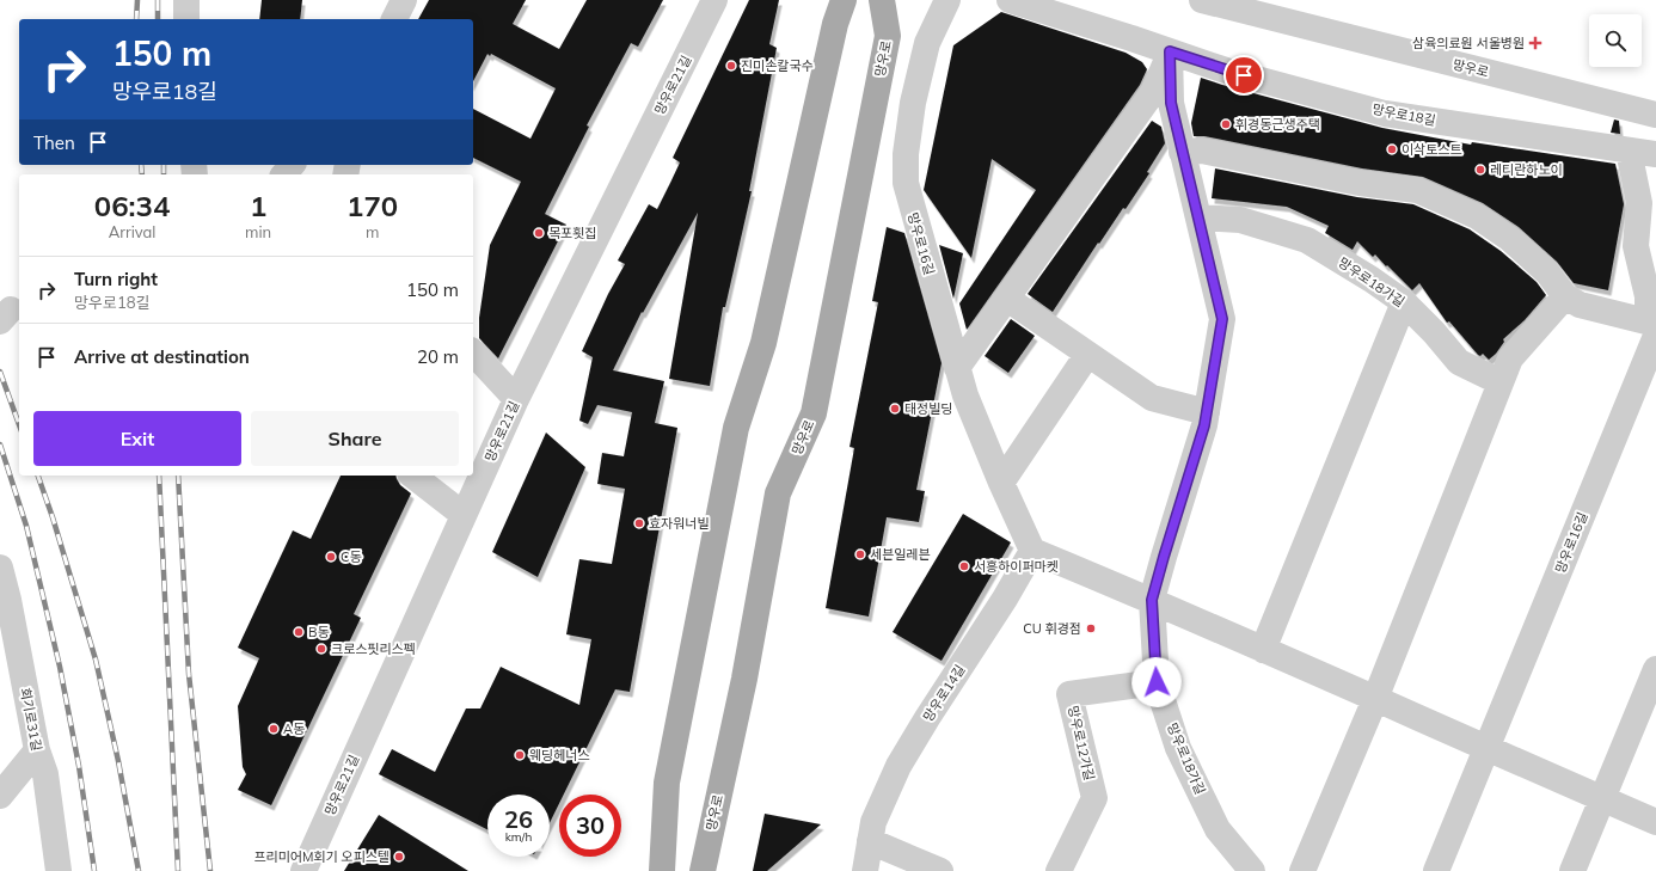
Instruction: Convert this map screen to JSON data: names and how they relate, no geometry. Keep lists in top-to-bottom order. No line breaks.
{"streets":{"main road":["망우로"],"street":["망우로21길","망우로18길","망우로16길","망우로18가길","망우로14길","회기로31길","망우로12가길"]},"crossings":[["망우로18길","망우로18가길"],["망우로16길","망우로14길"],["망우로18가길","망우로12가길"]],"places":{"health":["삼육의료원 서울병원"],"other":["진미손칼국수","휘경동근생주택","이삭토스트","레티란하노이","목포횟집","태정빌딩","효자워너빌","세븐일레븐","C동","서흥하이퍼마켓","CU 휘경점","B동","크로스핏리스펙","A동","웨딩헤너스","프리미어M회기 오피스텔"]},"page":{"turn":["150 m","망우로18길"],"then":"Then","eta":["06:34","Arrival","1","min","170","m"],"list":[{"name":"Turn right","note":"망우로18길","value":"150 m"},{"name":"Arrive at destination","value":"20 m"}],"buttons":["Exit","Share"],"speed":"26 km/h","limit":"30"}}
